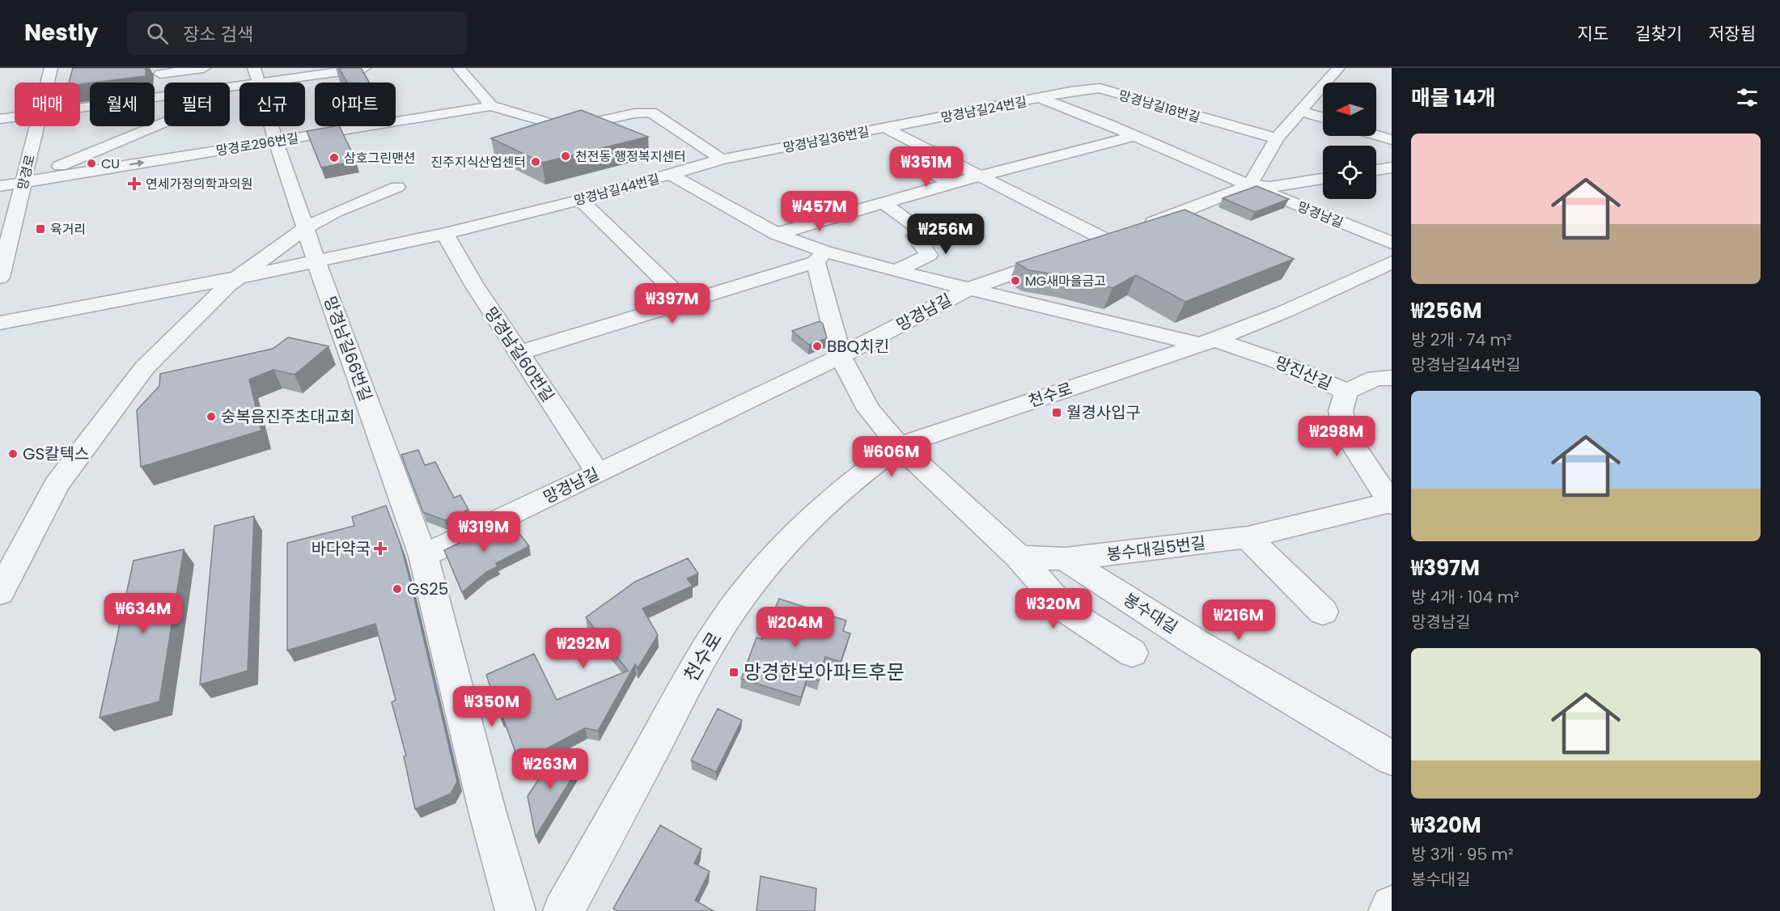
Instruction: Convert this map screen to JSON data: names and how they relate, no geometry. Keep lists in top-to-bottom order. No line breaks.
{"streets":{"street":["망경남길18번길","망경남길24번길","망경남길36번길","망경로296번길","망경로","망경남길44번길","망경남길","망경남길66번길","망경남길60번길","망진산길","천수로","봉수대길5번길","봉수대길"]},"crossings":[["망경남길18번길","망경남길24번길"],["망경남길24번길","망경남길36번길"],["망경남길24번길","망경남길"],["망경남길36번길","망경남길44번길"],["망경로296번길","망경로"],["망경로296번길","망경남길66번길"],["망경남길44번길","망경남길"],["망경남길44번길","망경남길66번길"],["망경남길44번길","망경남길60번길"],["망경남길","망경남길66번길"],["망경남길","망경남길60번길"],["망경남길","망진산길"],["망경남길","천수로"],["망진산길","천수로"],["봉수대길5번길","봉수대길"]],"places":{"other":["천전동 행정복지센터","삼호그린맨션","진주지식산업센터","CU","MG새마을금고","BBQ치킨","숭복음진주초대교회","GS칼텍스","GS25"],"health":["연세가정의학과의원","바다약국"],"transit":["육거리","월경사입구","망경한보아파트후문"]},"north":"left","page":{"header":"Nestly","search":"장소 검색","nav":["지도","길찾기","저장됨"],"heading":"매물 14개","chip":["매매","월세","필터","신규","아파트"],"list":[{"name":"₩256M","note":"방 2개 · 74 m² · 망경남길44번길"},{"name":"₩397M","note":"방 4개 · 104 m² · 망경남길"},{"name":"₩320M","note":"방 3개 · 95 m² · 봉수대길"}],"price":["₩351M","₩457M","₩256M","₩397M","₩298M","₩606M","₩319M","₩320M","₩634M","₩216M","₩204M","₩292M","₩350M","₩263M"]}}
